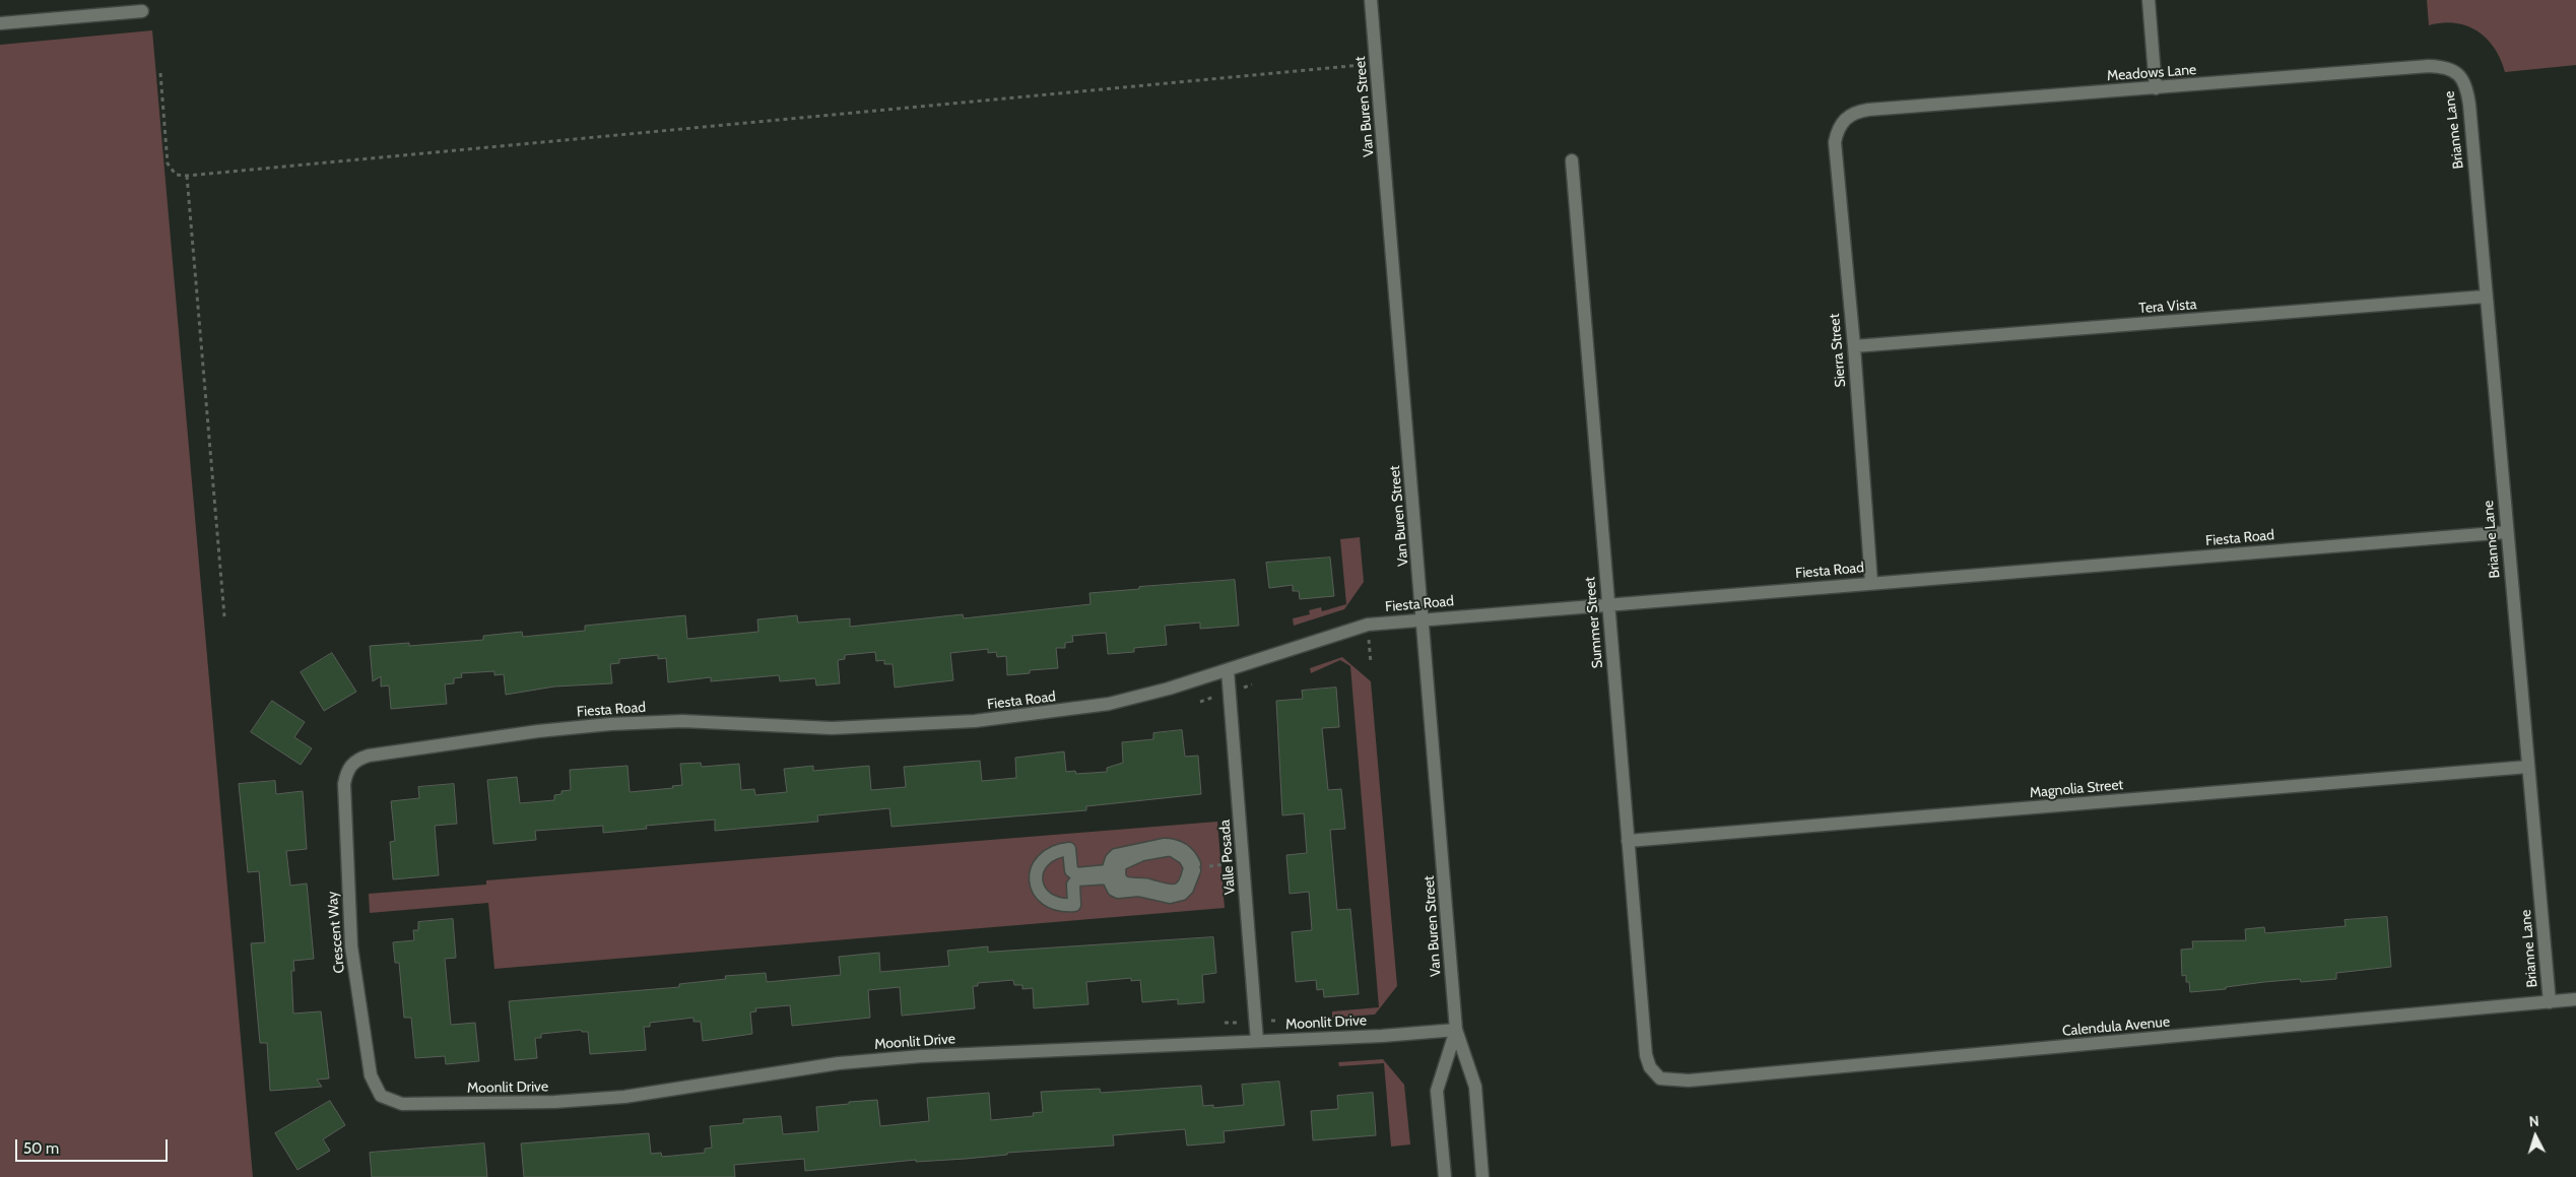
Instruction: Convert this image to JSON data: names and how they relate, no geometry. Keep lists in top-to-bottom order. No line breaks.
{"streets":{"street":["Meadows Lane","Van Buren Street","Brianne Lane","Tera Vista","Sierra Street","Fiesta Road","Summer Street","Magnolia Street","Valle Posada","Crescent Way","Moonlit Drive","Calendula Avenue"]},"crossings":[["Meadows Lane","Brianne Lane"],["Meadows Lane","Sierra Street"],["Van Buren Street","Fiesta Road"],["Van Buren Street","Moonlit Drive"],["Brianne Lane","Tera Vista"],["Brianne Lane","Fiesta Road"],["Brianne Lane","Magnolia Street"],["Brianne Lane","Calendula Avenue"],["Tera Vista","Sierra Street"],["Sierra Street","Fiesta Road"],["Fiesta Road","Summer Street"],["Fiesta Road","Valle Posada"],["Fiesta Road","Crescent Way"],["Summer Street","Magnolia Street"],["Summer Street","Calendula Avenue"],["Valle Posada","Moonlit Drive"],["Crescent Way","Moonlit Drive"]],"scale_bar":"50 m","north":"top"}
